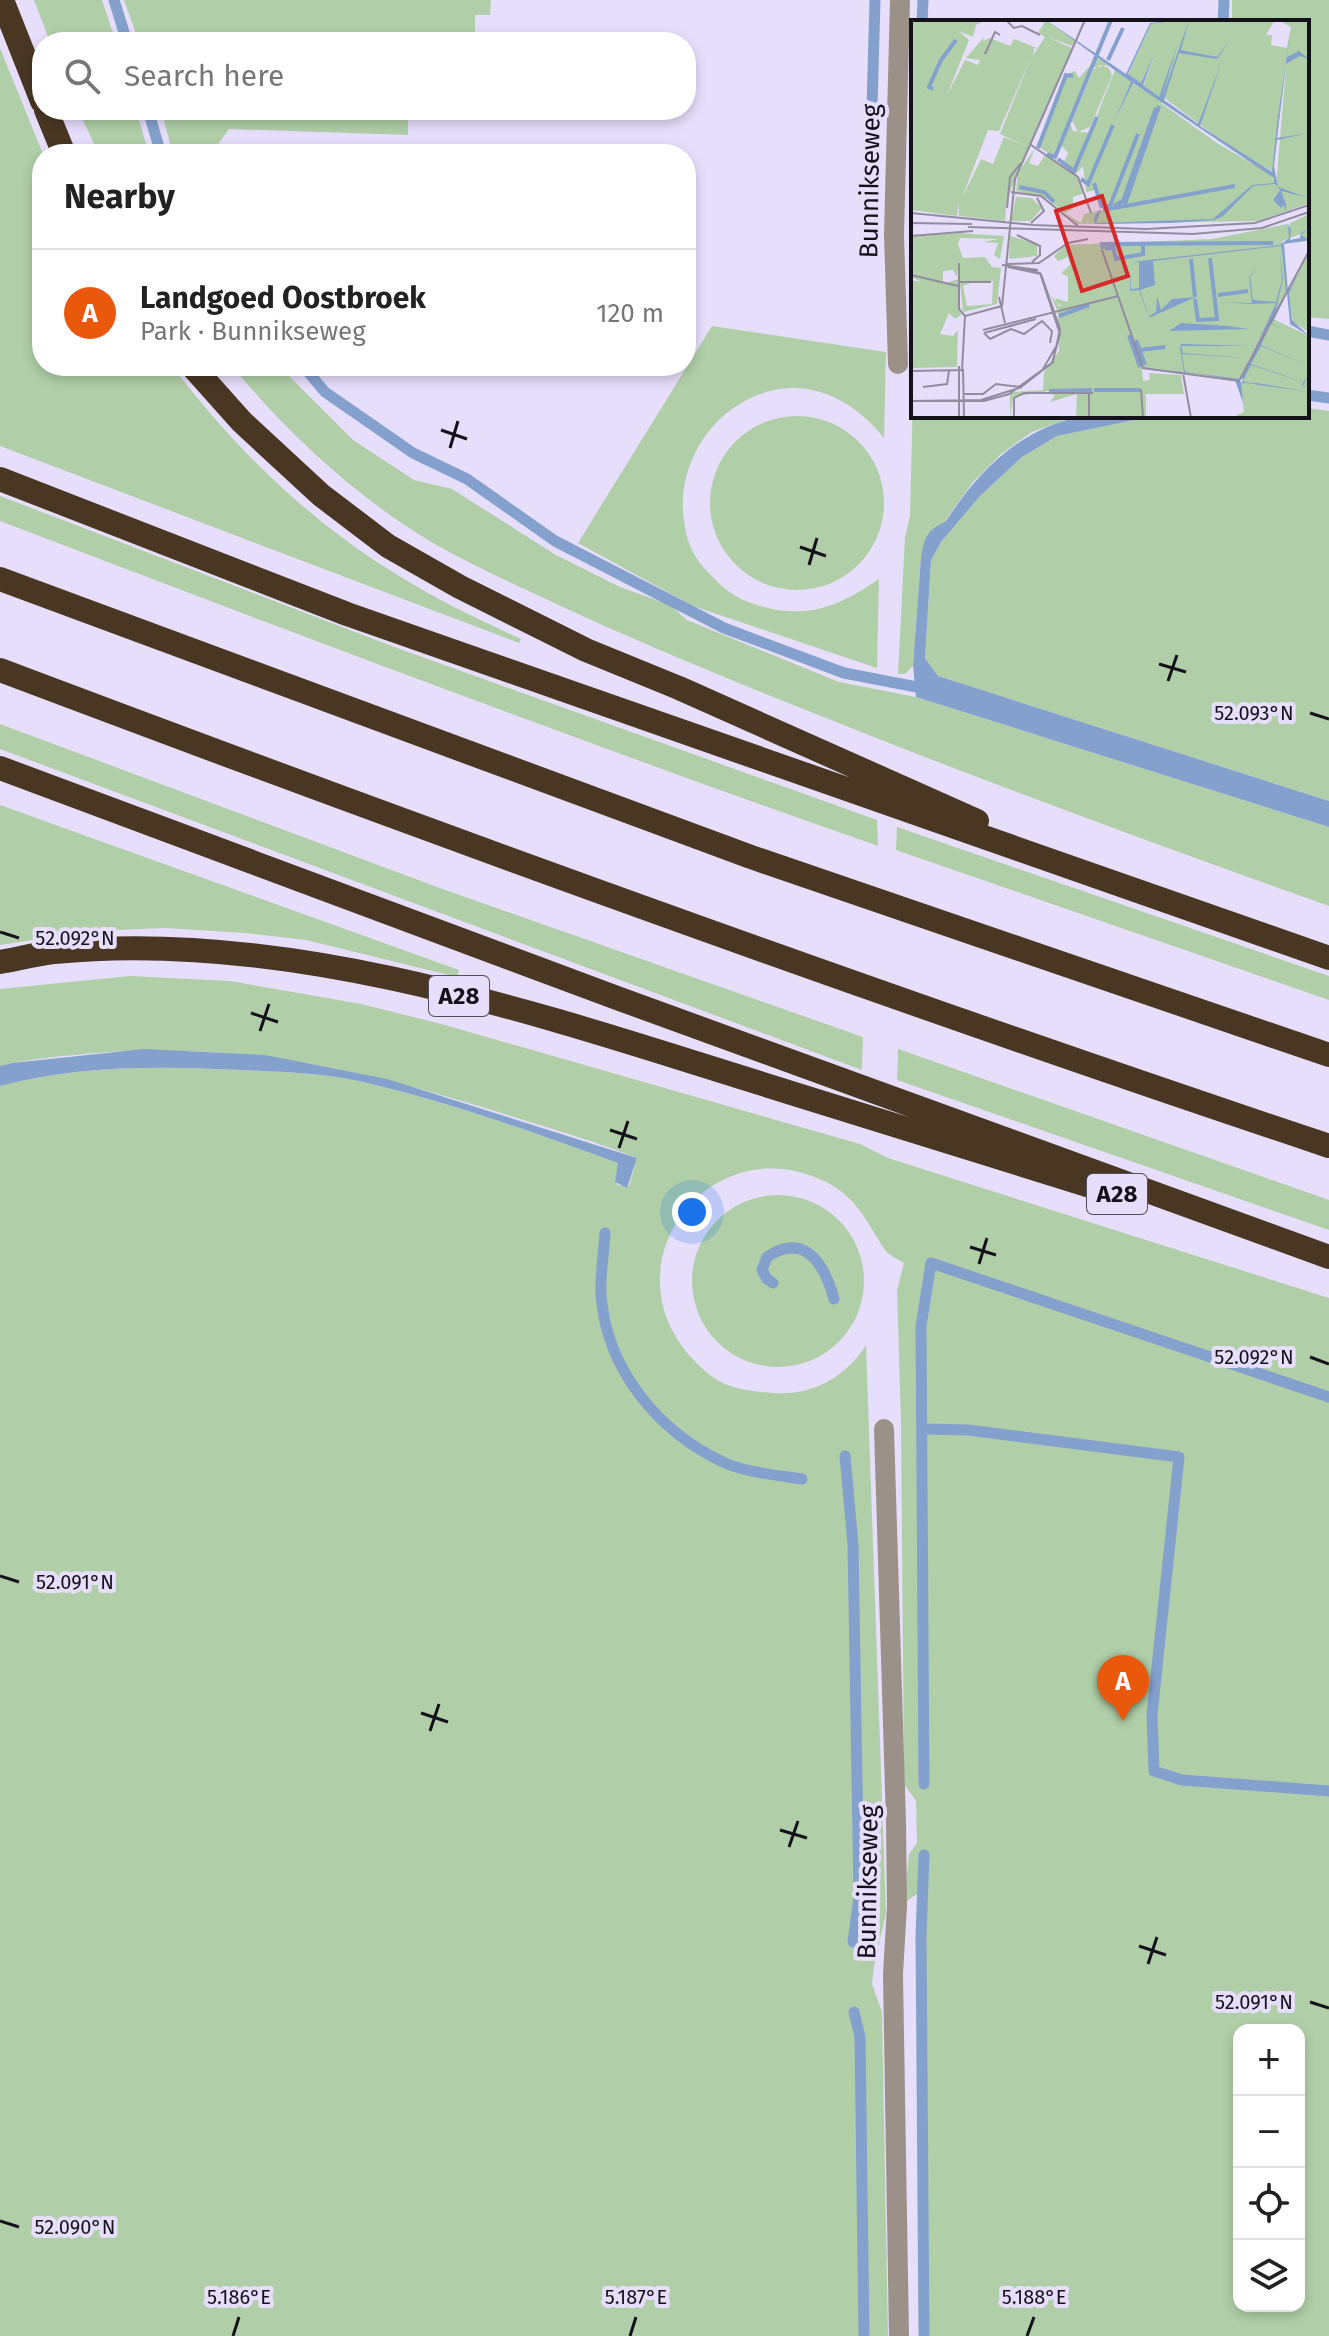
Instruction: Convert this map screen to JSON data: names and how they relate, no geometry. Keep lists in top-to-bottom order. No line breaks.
{"streets":{"highway":["A28"],"street":["Bunnikseweg"]},"page":{"search":"Search here","heading":"Nearby","list":[{"mark":"A","name":"Landgoed Oostbroek","note":"Park · Bunnikseweg","value":"120 m"}],"pins":"A","map_buttons":["+","−"]},"coordinates":["52.093°N","52.092°N","52.091°N","52.090°N","5.186°E","5.187°E","5.188°E"]}
